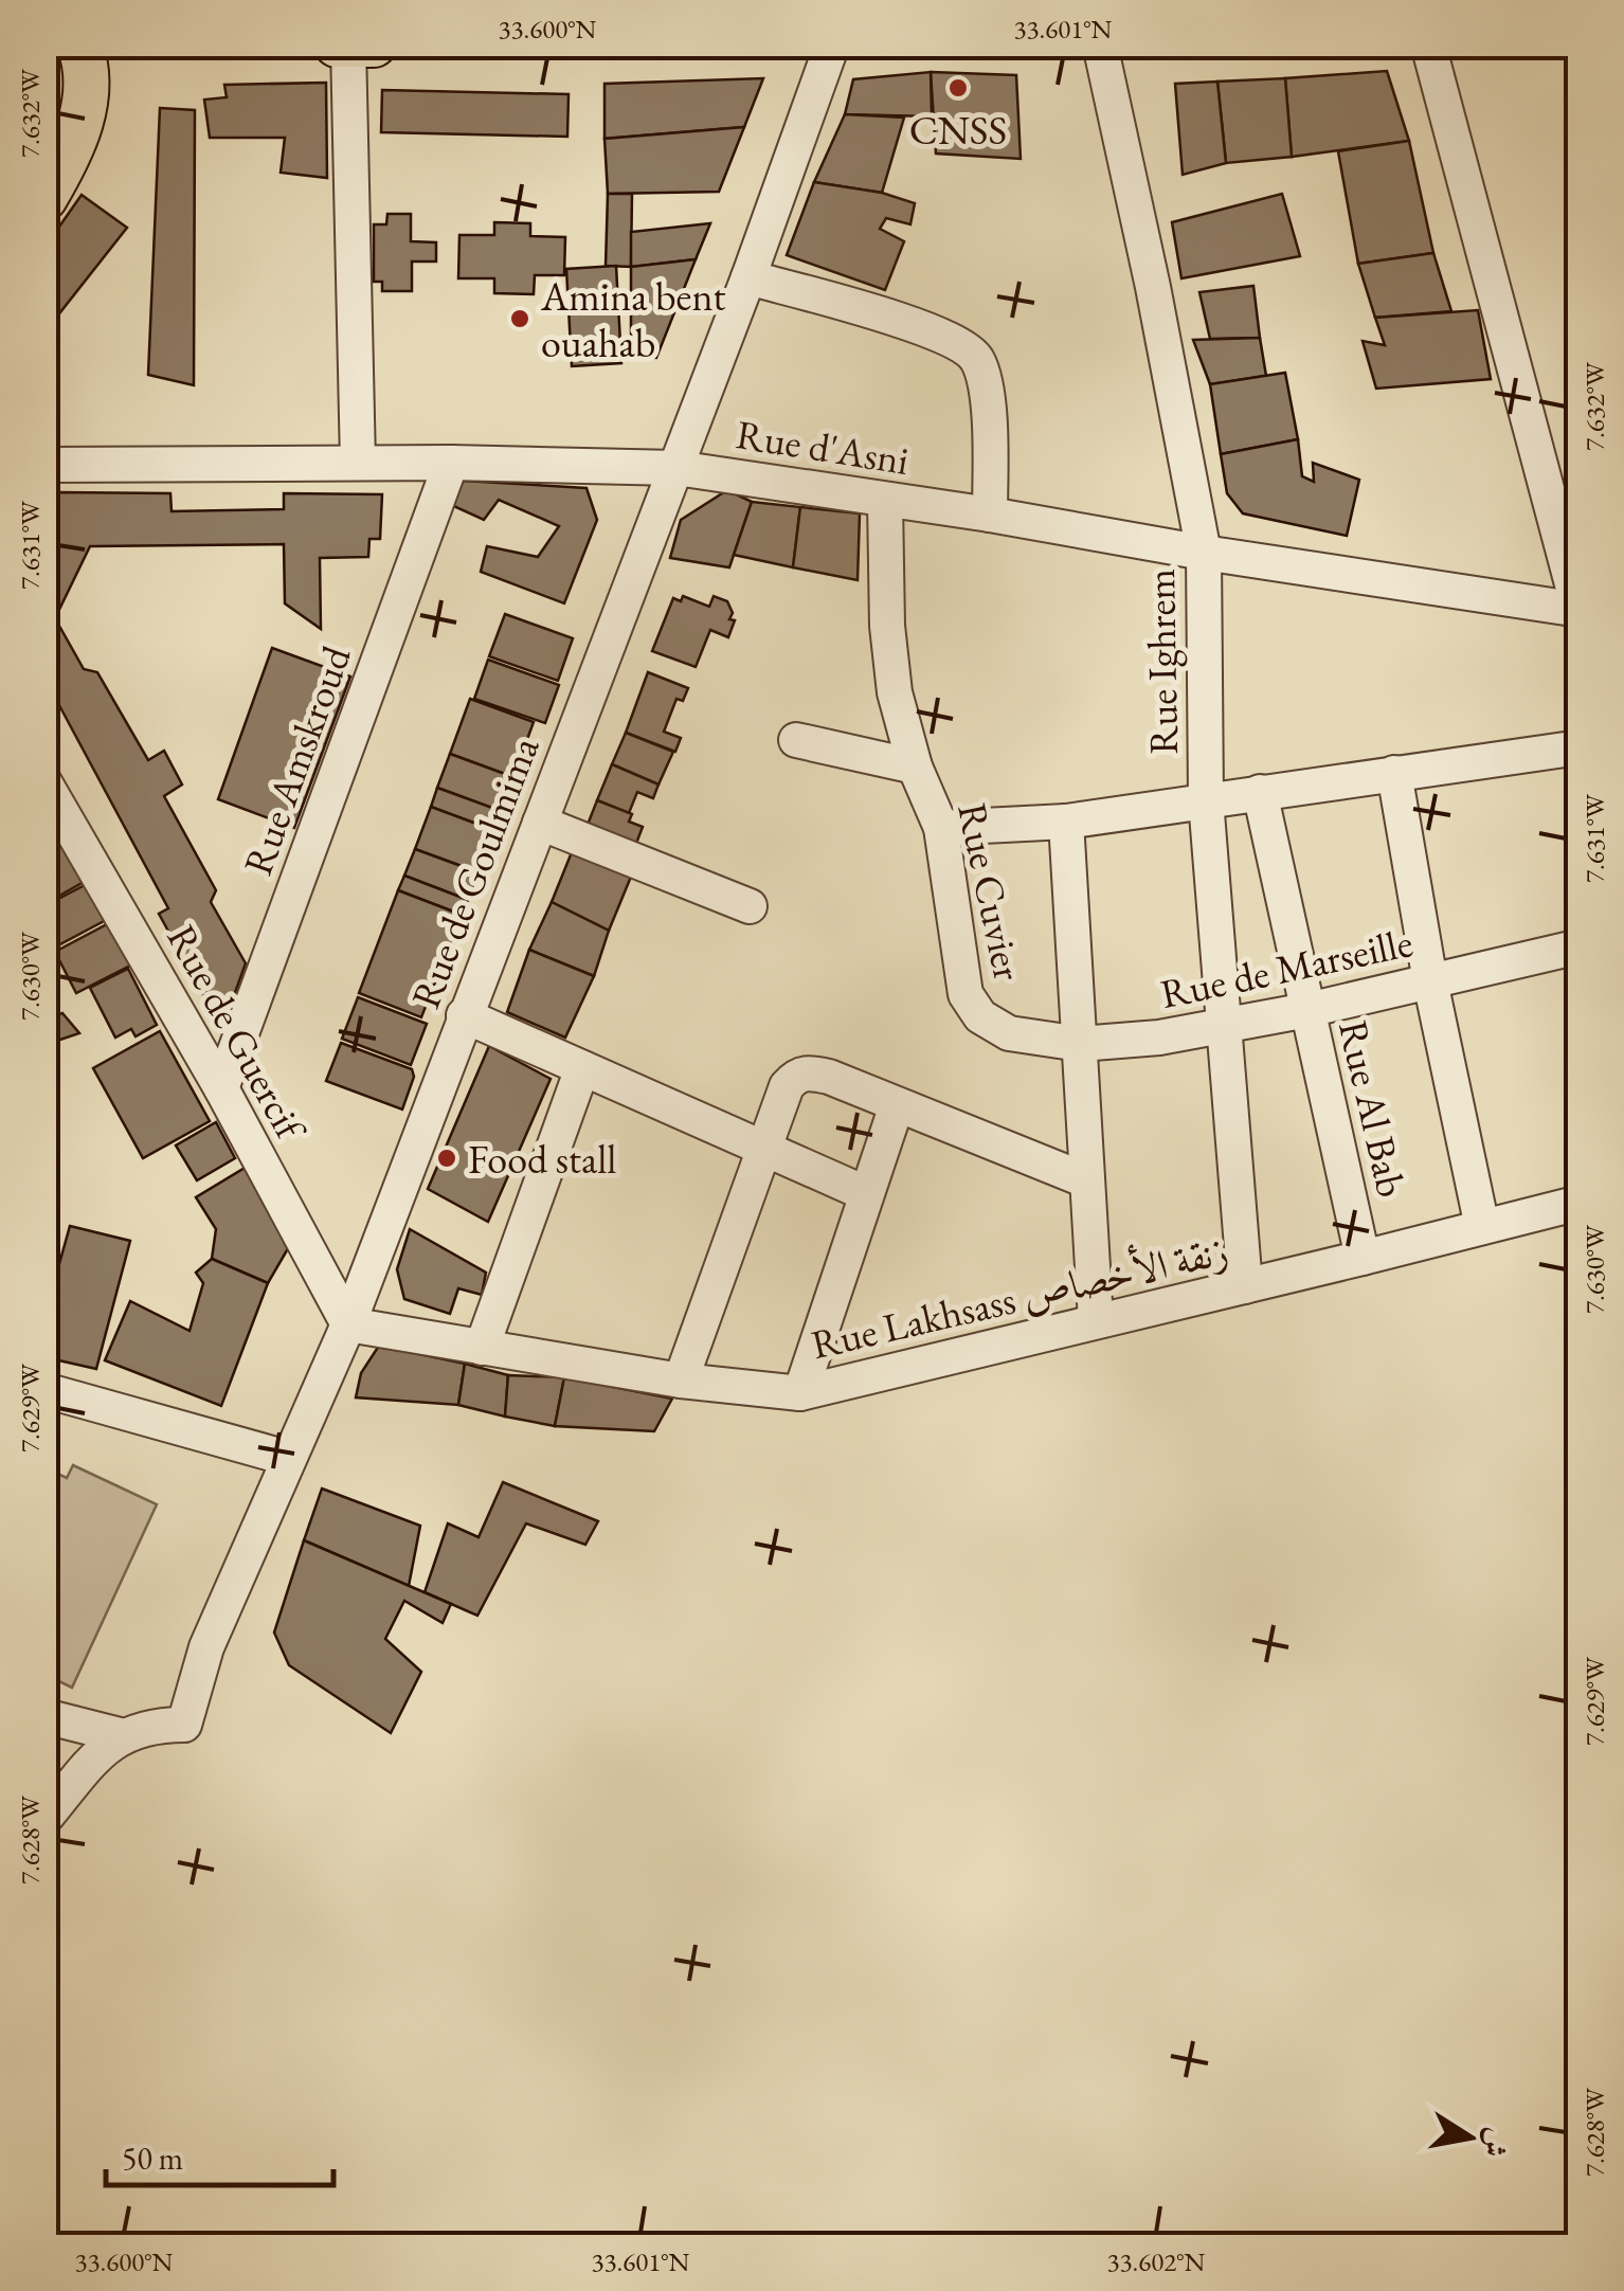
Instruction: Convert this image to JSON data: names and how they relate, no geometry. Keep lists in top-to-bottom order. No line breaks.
{"streets":{"street":["Rue d'Asni","Rue Ighrem","Rue Amskroud","Rue de Goulmima","Rue Cuvier","Rue de Marseille","Rue de Guercif","Rue Al Bab","Rue Lakhsass زنقة الأخصاص"]},"crossings":[["Rue d'Asni","Rue Ighrem"],["Rue d'Asni","Rue Amskroud"],["Rue d'Asni","Rue de Goulmima"],["Rue d'Asni","Rue Cuvier"],["Rue Ighrem","Rue de Marseille"],["Rue Ighrem","Rue Lakhsass زنقة الأخصاص"],["Rue Amskroud","Rue de Guercif"],["Rue de Goulmima","Rue de Guercif"],["Rue de Goulmima","Rue Lakhsass زنقة الأخصاص"],["Rue Cuvier","Rue de Marseille"],["Rue de Marseille","Rue Al Bab"],["Rue de Guercif","Rue Lakhsass زنقة الأخصاص"],["Rue Al Bab","Rue Lakhsass زنقة الأخصاص"]],"places":["CNSS","Amina bent ouahab","Food stall"],"scale_bar":"50 m","north":"right","coordinates":["33.600°N","33.601°N","7.632°W","7.631°W","7.630°W","7.629°W","7.628°W","33.602°N"]}
